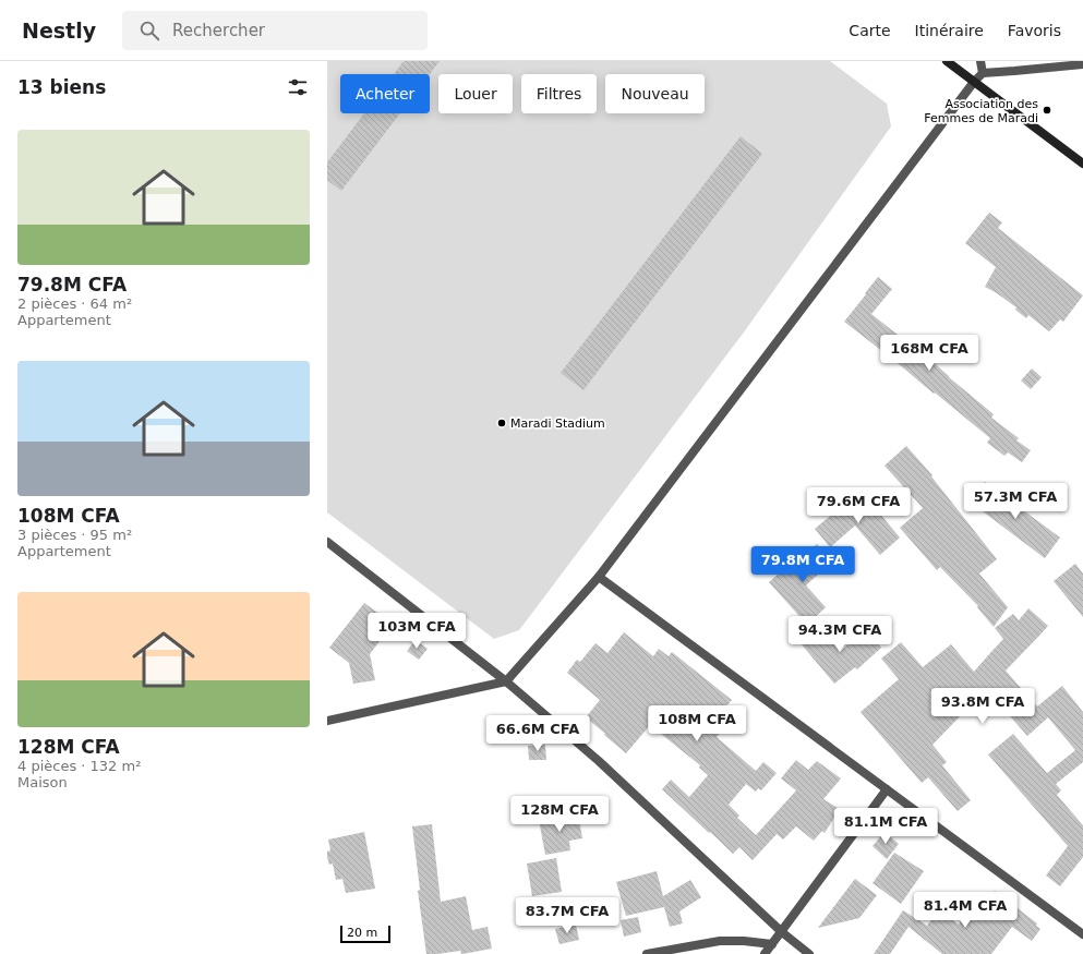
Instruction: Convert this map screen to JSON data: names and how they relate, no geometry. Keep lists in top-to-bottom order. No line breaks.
{"places":["Association des Femmes de Maradi","Maradi Stadium"],"scale_bar":"20 m","page":{"header":"Nestly","search":"Rechercher","nav":["Carte","Itinéraire","Favoris"],"heading":"13 biens","chip":["Acheter","Louer","Filtres","Nouveau"],"list":[{"name":"79.8M CFA","note":"2 pièces · 64 m² · Appartement"},{"name":"108M CFA","note":"3 pièces · 95 m² · Appartement"},{"name":"128M CFA","note":"4 pièces · 132 m² · Maison"}],"price":["168M CFA","57.3M CFA","79.6M CFA","79.8M CFA","103M CFA","94.3M CFA","93.8M CFA","108M CFA","66.6M CFA","128M CFA","81.1M CFA","81.4M CFA","83.7M CFA"],"scale":"20 m"}}
